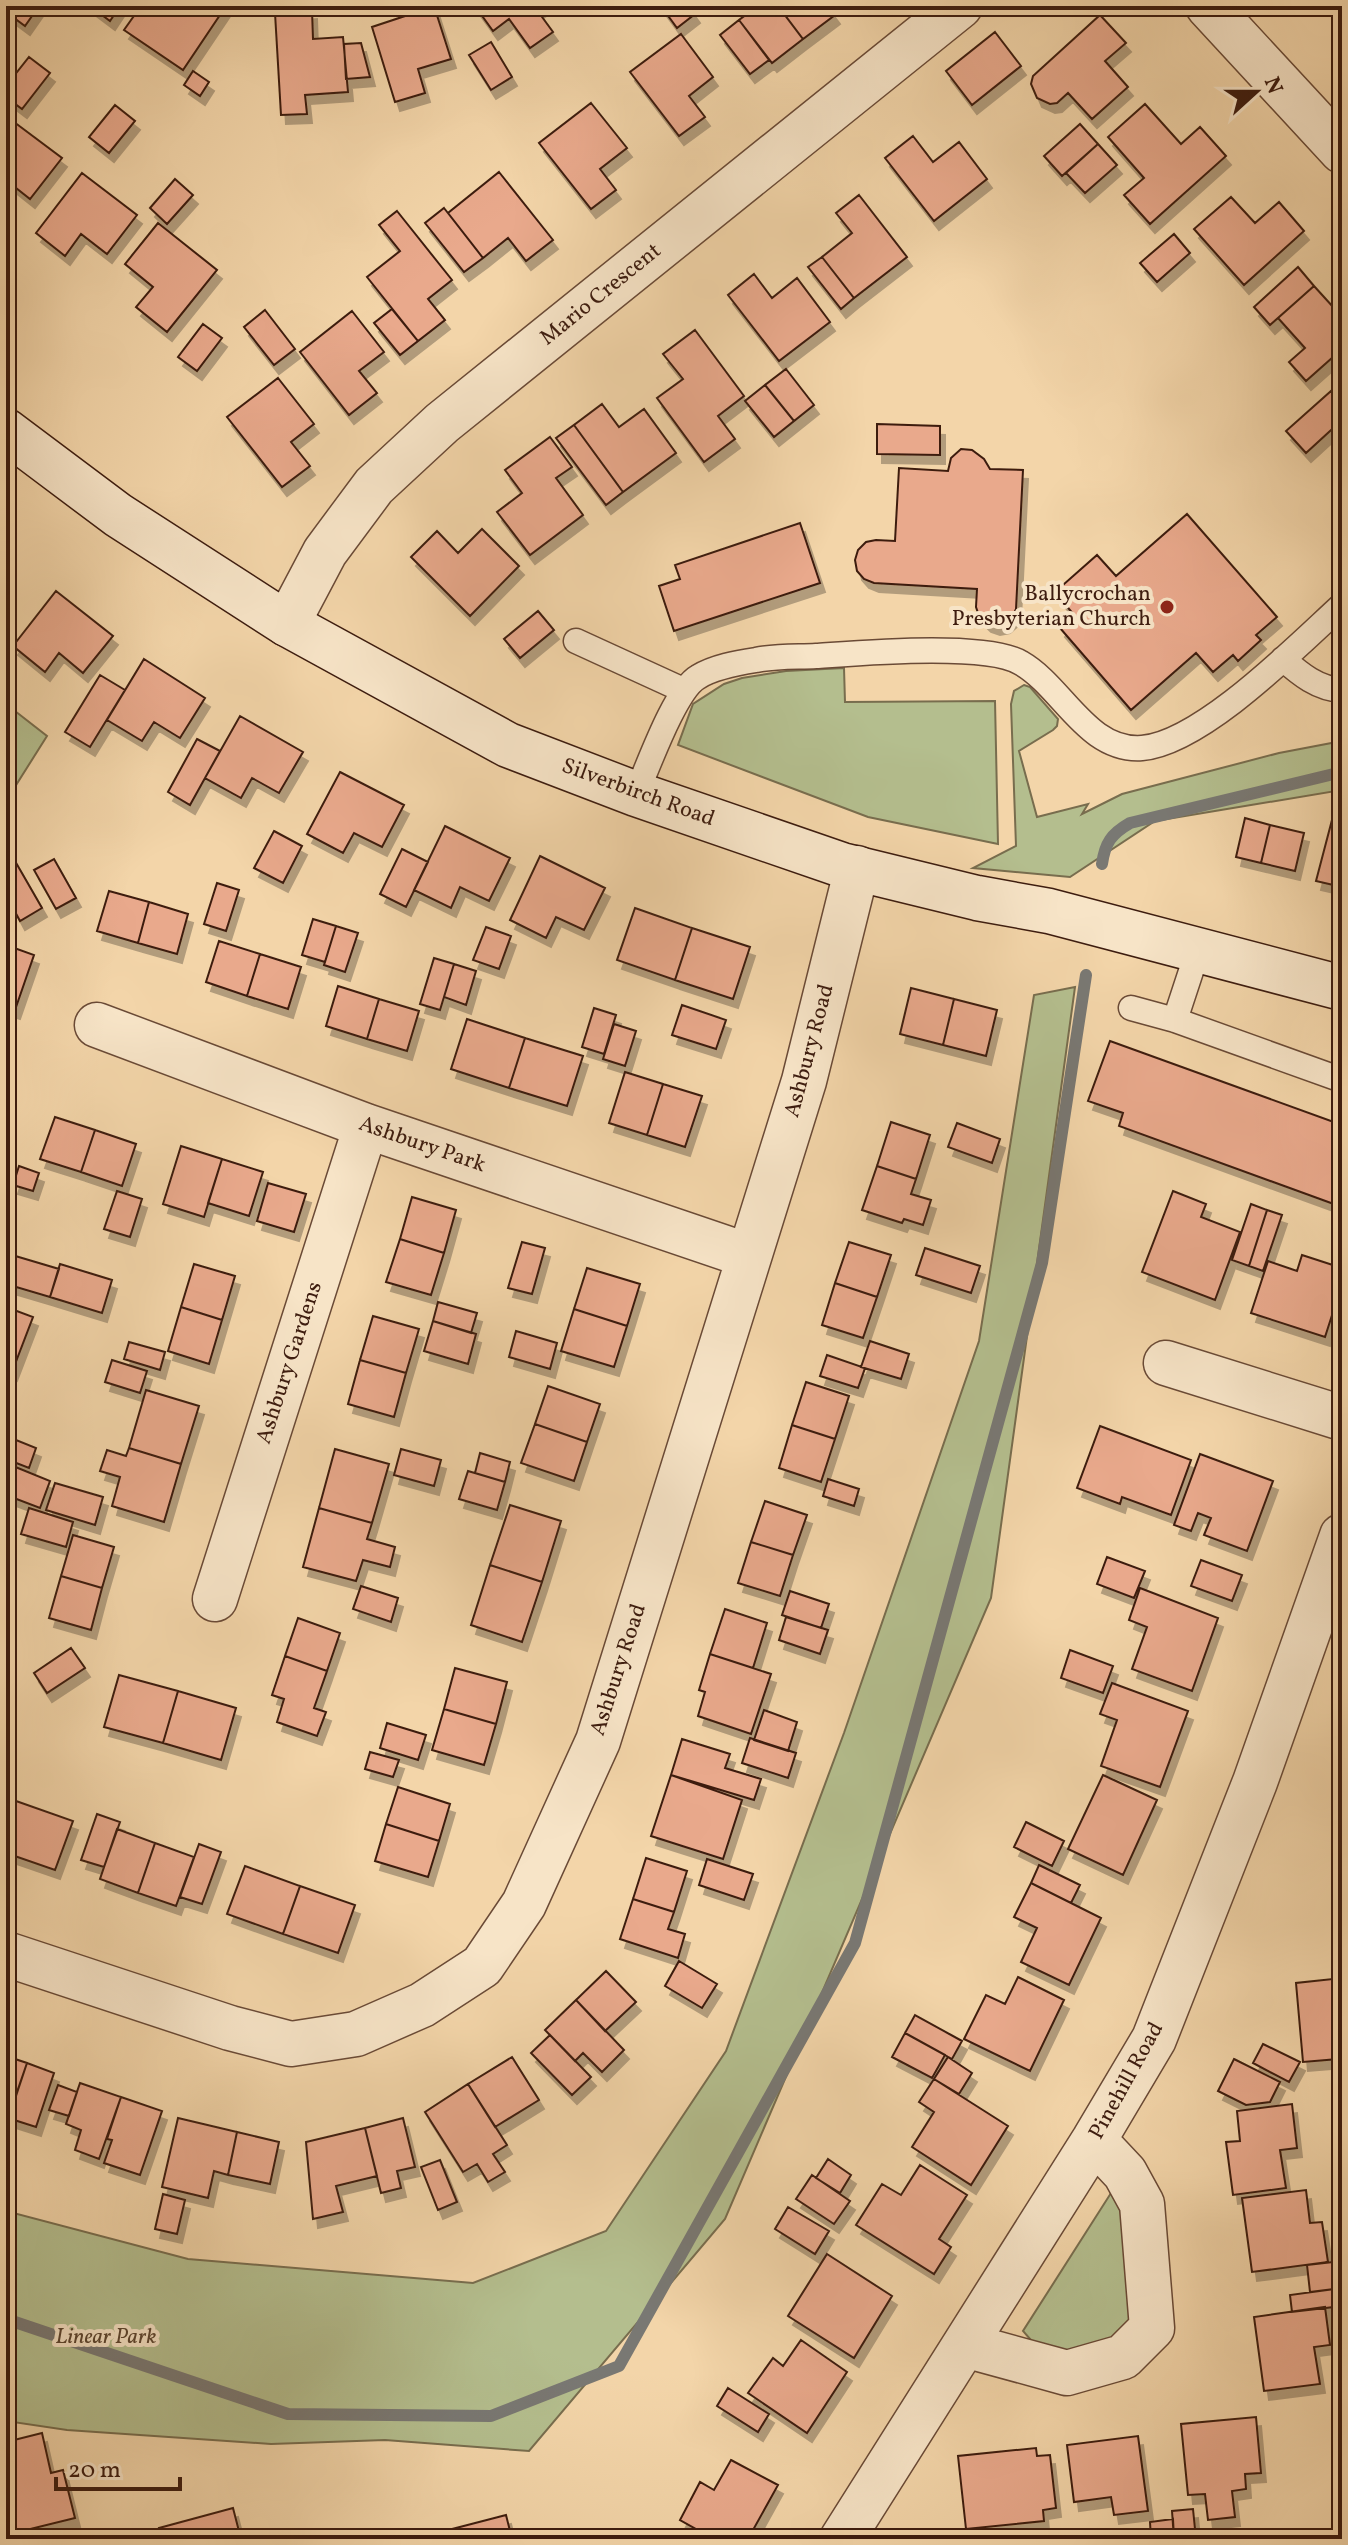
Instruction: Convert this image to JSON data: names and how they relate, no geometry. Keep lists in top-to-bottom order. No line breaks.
{"streets":{"street":["Mario Crescent","Silverbirch Road","Ashbury Road","Ashbury Park","Ashbury Gardens","Pinehill Road"]},"crossings":[["Mario Crescent","Silverbirch Road"],["Silverbirch Road","Ashbury Road"],["Ashbury Road","Ashbury Park"],["Ashbury Park","Ashbury Gardens"]],"parks":["Linear Park"],"places":["Ballycrochan Presbyterian Church"],"scale_bar":"20 m","north":"right"}
